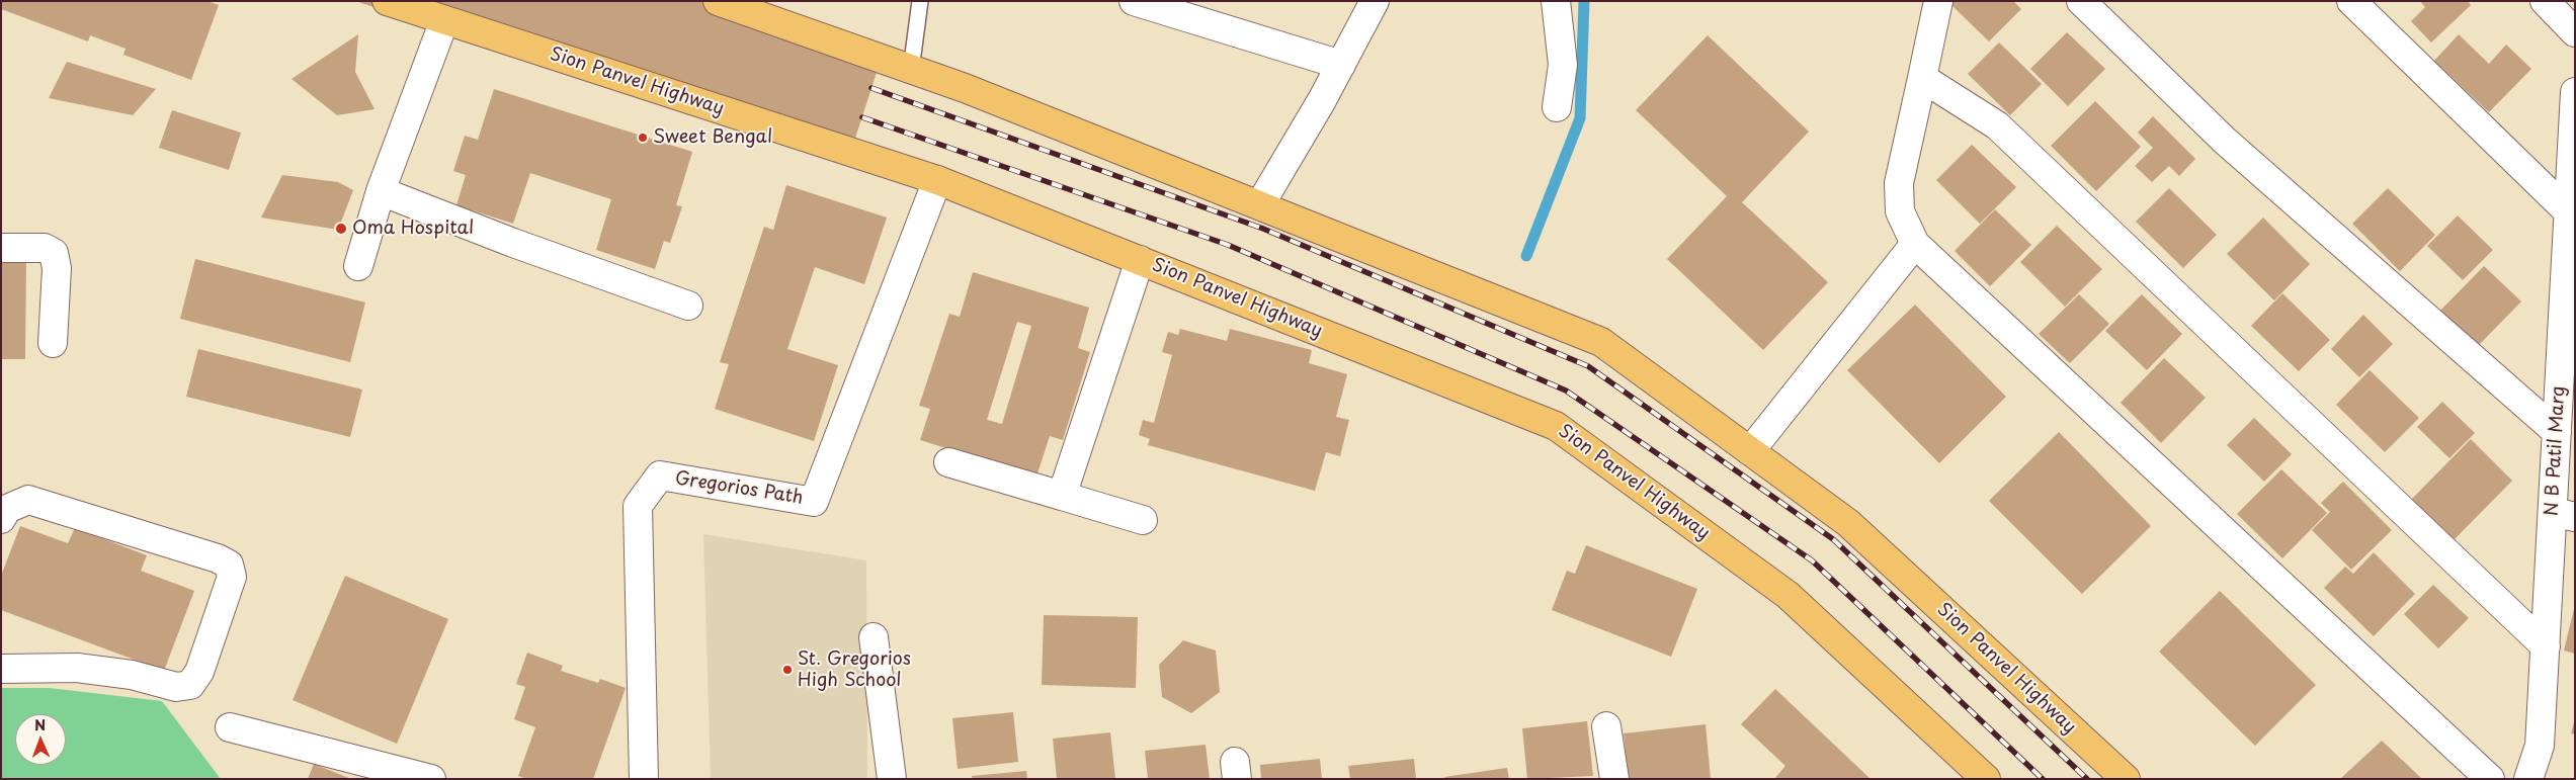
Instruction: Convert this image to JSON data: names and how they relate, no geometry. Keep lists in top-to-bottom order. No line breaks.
{"streets":{"highway":["Sion Panvel Highway"],"street":["N B Patil Marg","Gregorios Path"]},"crossings":[["Sion Panvel Highway","Gregorios Path"]],"places":["Sweet Bengal","Oma Hospital","St. Gregorios High School"],"north":"top"}
